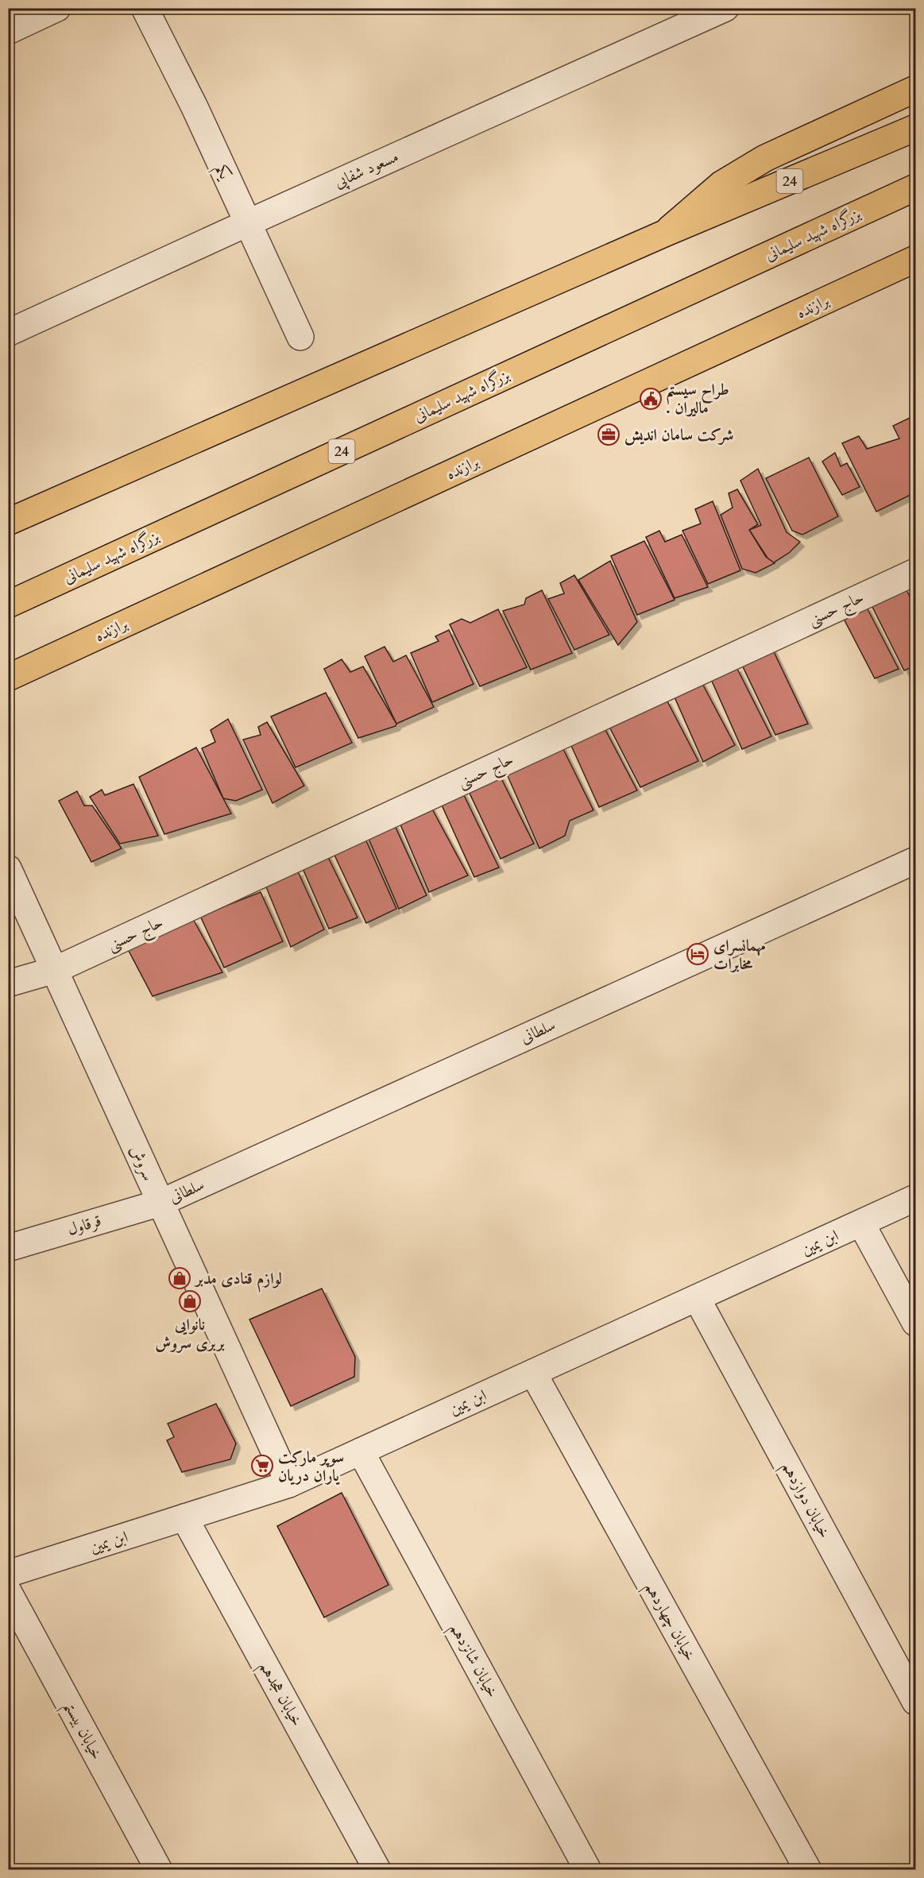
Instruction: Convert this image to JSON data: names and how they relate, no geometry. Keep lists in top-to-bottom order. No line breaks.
{"streets":{"main road":["24","بزرگراه شهید سلیمانی","برازنده"],"street":["مسعود شفاپی","یکم","حاج حسنی","سلطانی","سروش","قرقاول","ابن یمین","خیابان دوازدهم","خیابان چهاردهم","خیابان شانزدهم","خیابان هجدهم","خیابان بیستم"]},"crossings":[["مسعود شفاپی","یکم"],["حاج حسنی","سروش"],["سلطانی","سروش"],["سلطانی","قرقاول"],["سروش","قرقاول"],["سروش","ابن یمین"],["ابن یمین","خیابان دوازدهم"],["ابن یمین","خیابان چهاردهم"],["ابن یمین","خیابان شانزدهم"],["ابن یمین","خیابان هجدهم"]],"places":{"public building":["طراح سیستم . مالیران"],"office":["شرکت سامان اندیش"],"hotel":["مهمانسرای مخابرات"],"shop":["لوازم قنادى مدبر","نانوایی بربری سروش"],"supermarket":["سوپر مارکت یاران دریان"]}}
